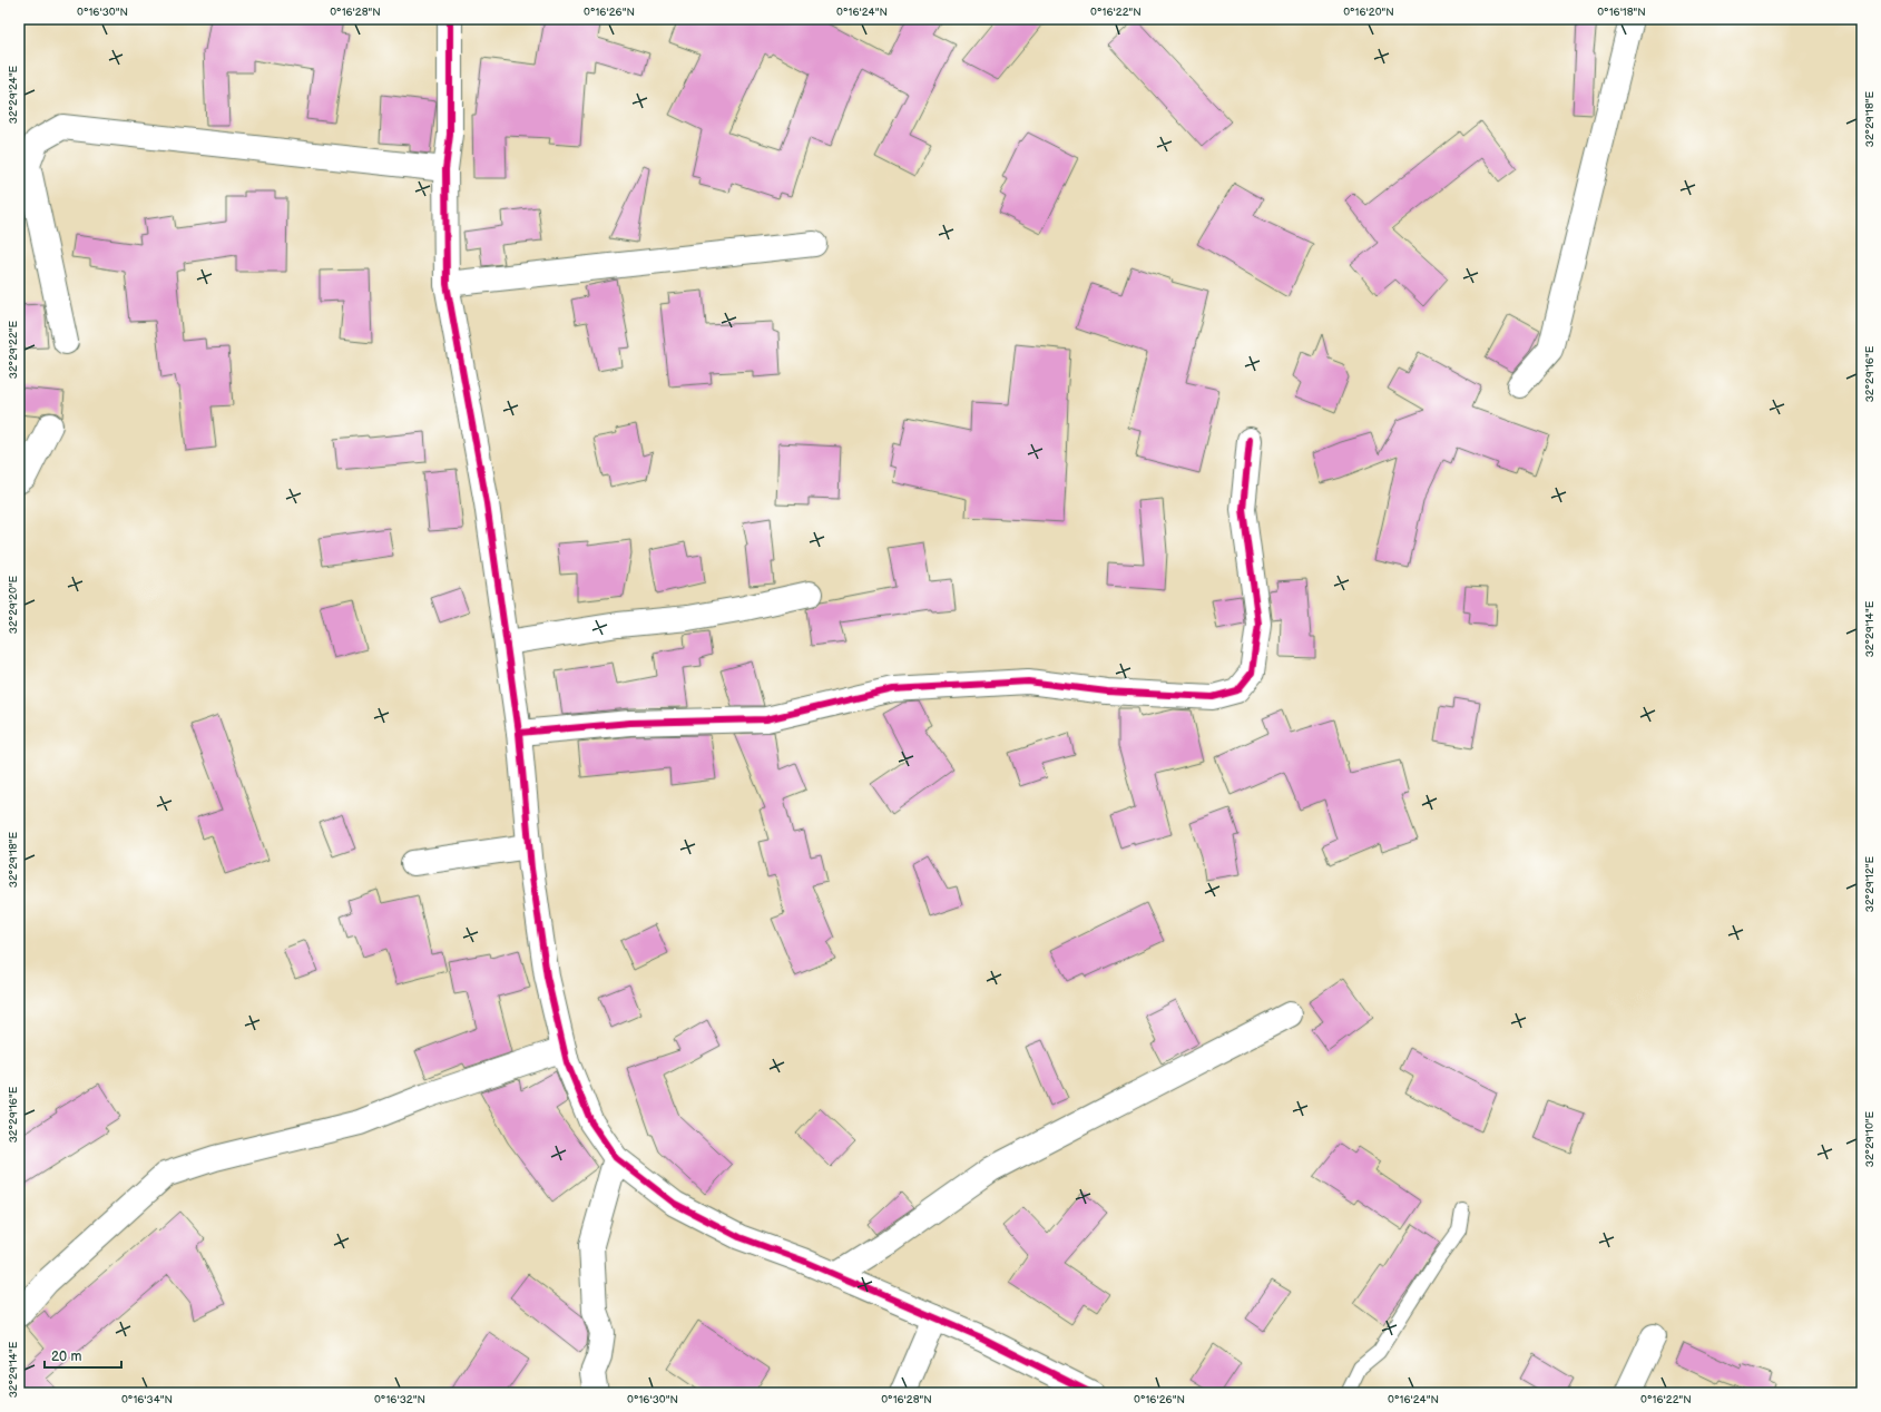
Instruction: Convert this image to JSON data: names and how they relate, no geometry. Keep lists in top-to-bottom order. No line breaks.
{"scale_bar":"20 m","coordinates":["0°16'30\"N","0°16'28\"N","0°16'26\"N","0°16'24\"N","0°16'22\"N","0°16'20\"N","0°16'18\"N","32°29'24\"E","32°29'18\"E","32°29'22\"E","32°29'16\"E","32°29'20\"E","32°29'14\"E","32°29'12\"E","32°29'10\"E","0°16'34\"N","0°16'32\"N"]}
